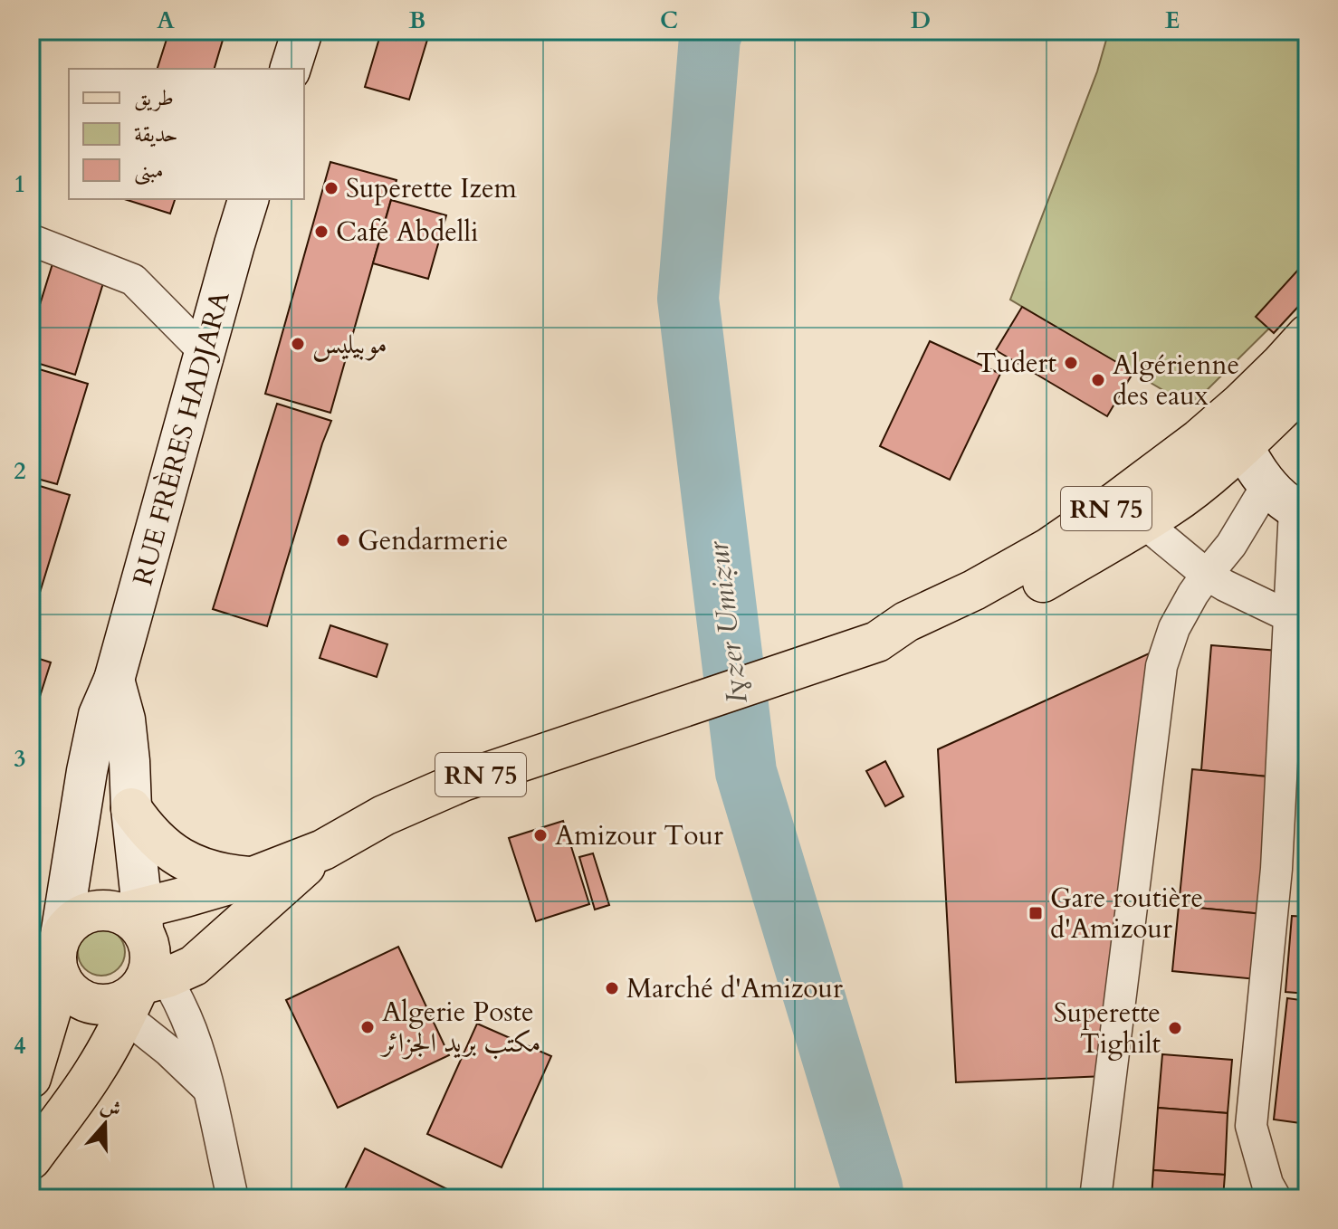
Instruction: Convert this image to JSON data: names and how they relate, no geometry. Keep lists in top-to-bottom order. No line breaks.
{"streets":{"main road":["RUE FRÈRES HADJARA","RN 75"]},"crossings":[["RUE FRÈRES HADJARA","RN 75"]],"water":["Iɣzer Umiẓur"],"places":{"other":["Superette Izem","Café Abdelli","موبيليس","Tudert","Algérienne des eaux","Gendarmerie","Amizour Tour","Marché d'Amizour","Algerie Poste مكتب بريد الجزائر","Superette Tighilt"],"transit":["Gare routière d'Amizour"]},"legend":["طريق","حديقة","مبنى"],"north":"top","grid":{"columns":["A","B","C","D","E"],"rows":["1","2","3","4"]}}
